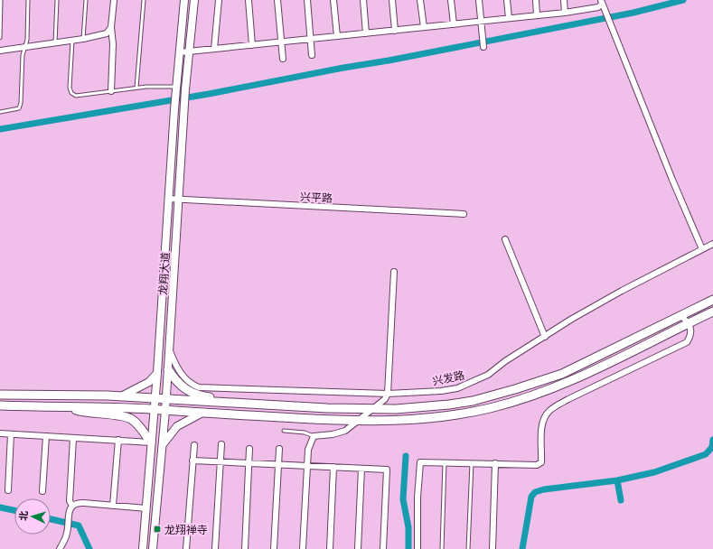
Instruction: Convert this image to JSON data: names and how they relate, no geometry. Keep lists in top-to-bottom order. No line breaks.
{"streets":{"main road":["龙翔大道"],"street":["兴平路","兴发路"]},"crossings":[["兴平路","龙翔大道"],["龙翔大道","兴发路"]],"places":{"transit":["龙翔禅寺"]},"north":"left"}
